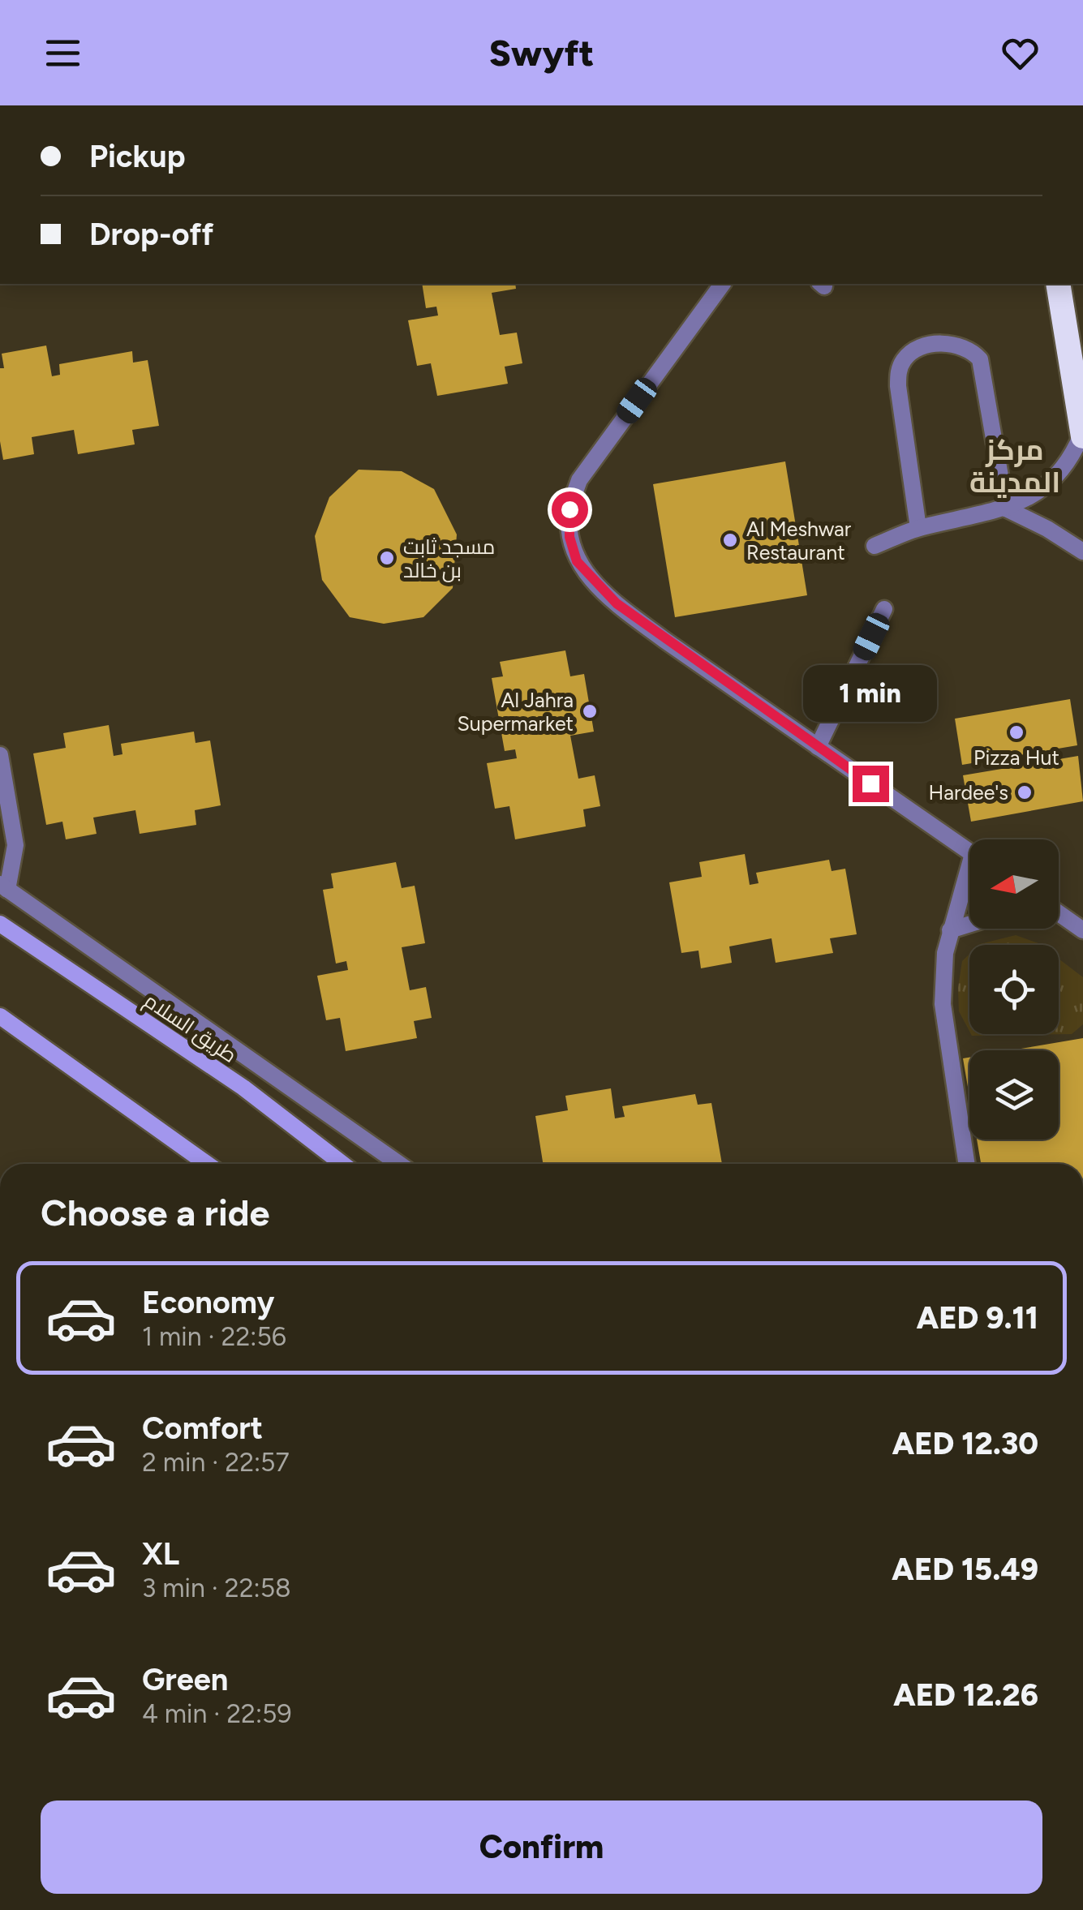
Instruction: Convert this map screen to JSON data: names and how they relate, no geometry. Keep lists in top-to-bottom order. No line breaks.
{"streets":{"main road":["طريق السلام"]},"districts":["مركز المدينة"],"places":["Al Meshwar Restaurant","مسجد ثابت بن خالد","Al Jahra Supermarket","Pizza Hut","Hardee's"],"north":"left","page":{"header":"Swyft","banner":["Pickup","Drop-off"],"bubble":"1 min","heading":"Choose a ride","list":[{"name":"Economy","note":"1 min · 22:56","value":"AED 9.11"},{"name":"Comfort","note":"2 min · 22:57","value":"AED 12.30"},{"name":"XL","note":"3 min · 22:58","value":"AED 15.49"},{"name":"Green","note":"4 min · 22:59","value":"AED 12.26"}],"buttons":"Confirm"}}
